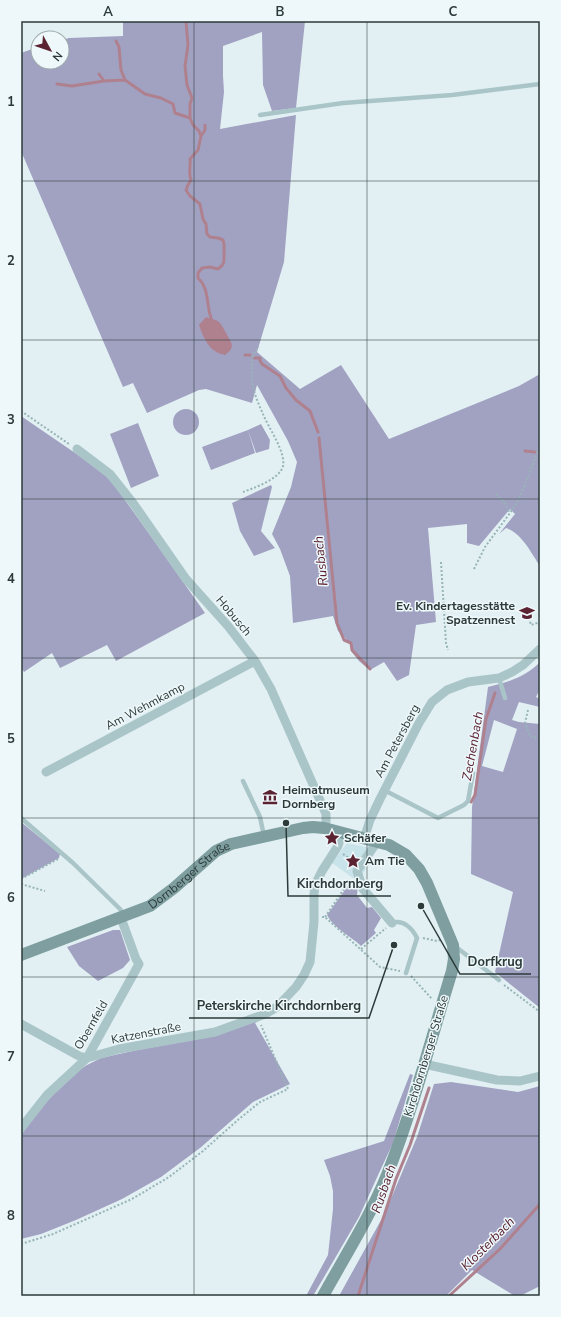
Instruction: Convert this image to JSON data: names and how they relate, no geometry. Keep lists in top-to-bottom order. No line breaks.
{"streets":{"street":["Hobusch","Am Wehmkamp","Am Petersberg","Dornberger Straße","Obernfeld","Katzenstraße","Kirchdornberger Straße"]},"crossings":[["Hobusch","Am Wehmkamp"],["Hobusch","Dornberger Straße"],["Am Petersberg","Dornberger Straße"],["Am Petersberg","Kirchdornberger Straße"],["Dornberger Straße","Obernfeld"],["Dornberger Straße","Katzenstraße"],["Dornberger Straße","Kirchdornberger Straße"],["Obernfeld","Katzenstraße"]],"water":["Rusbach","Zechenbach","Klosterbach"],"places":{"school or university":["Ev. Kindertagesstätte Spatzennest"],"museum":["Heimatmuseum Dornberg"],"other":["Kirchdornberg","Dorfkrug","Peterskirche Kirchdornberg"],"place":["Schäfer","Am Tie"]},"north":"bottom right","grid":{"columns":["A","B","C"],"rows":["1","2","3","4","5","6","7","8"]}}
